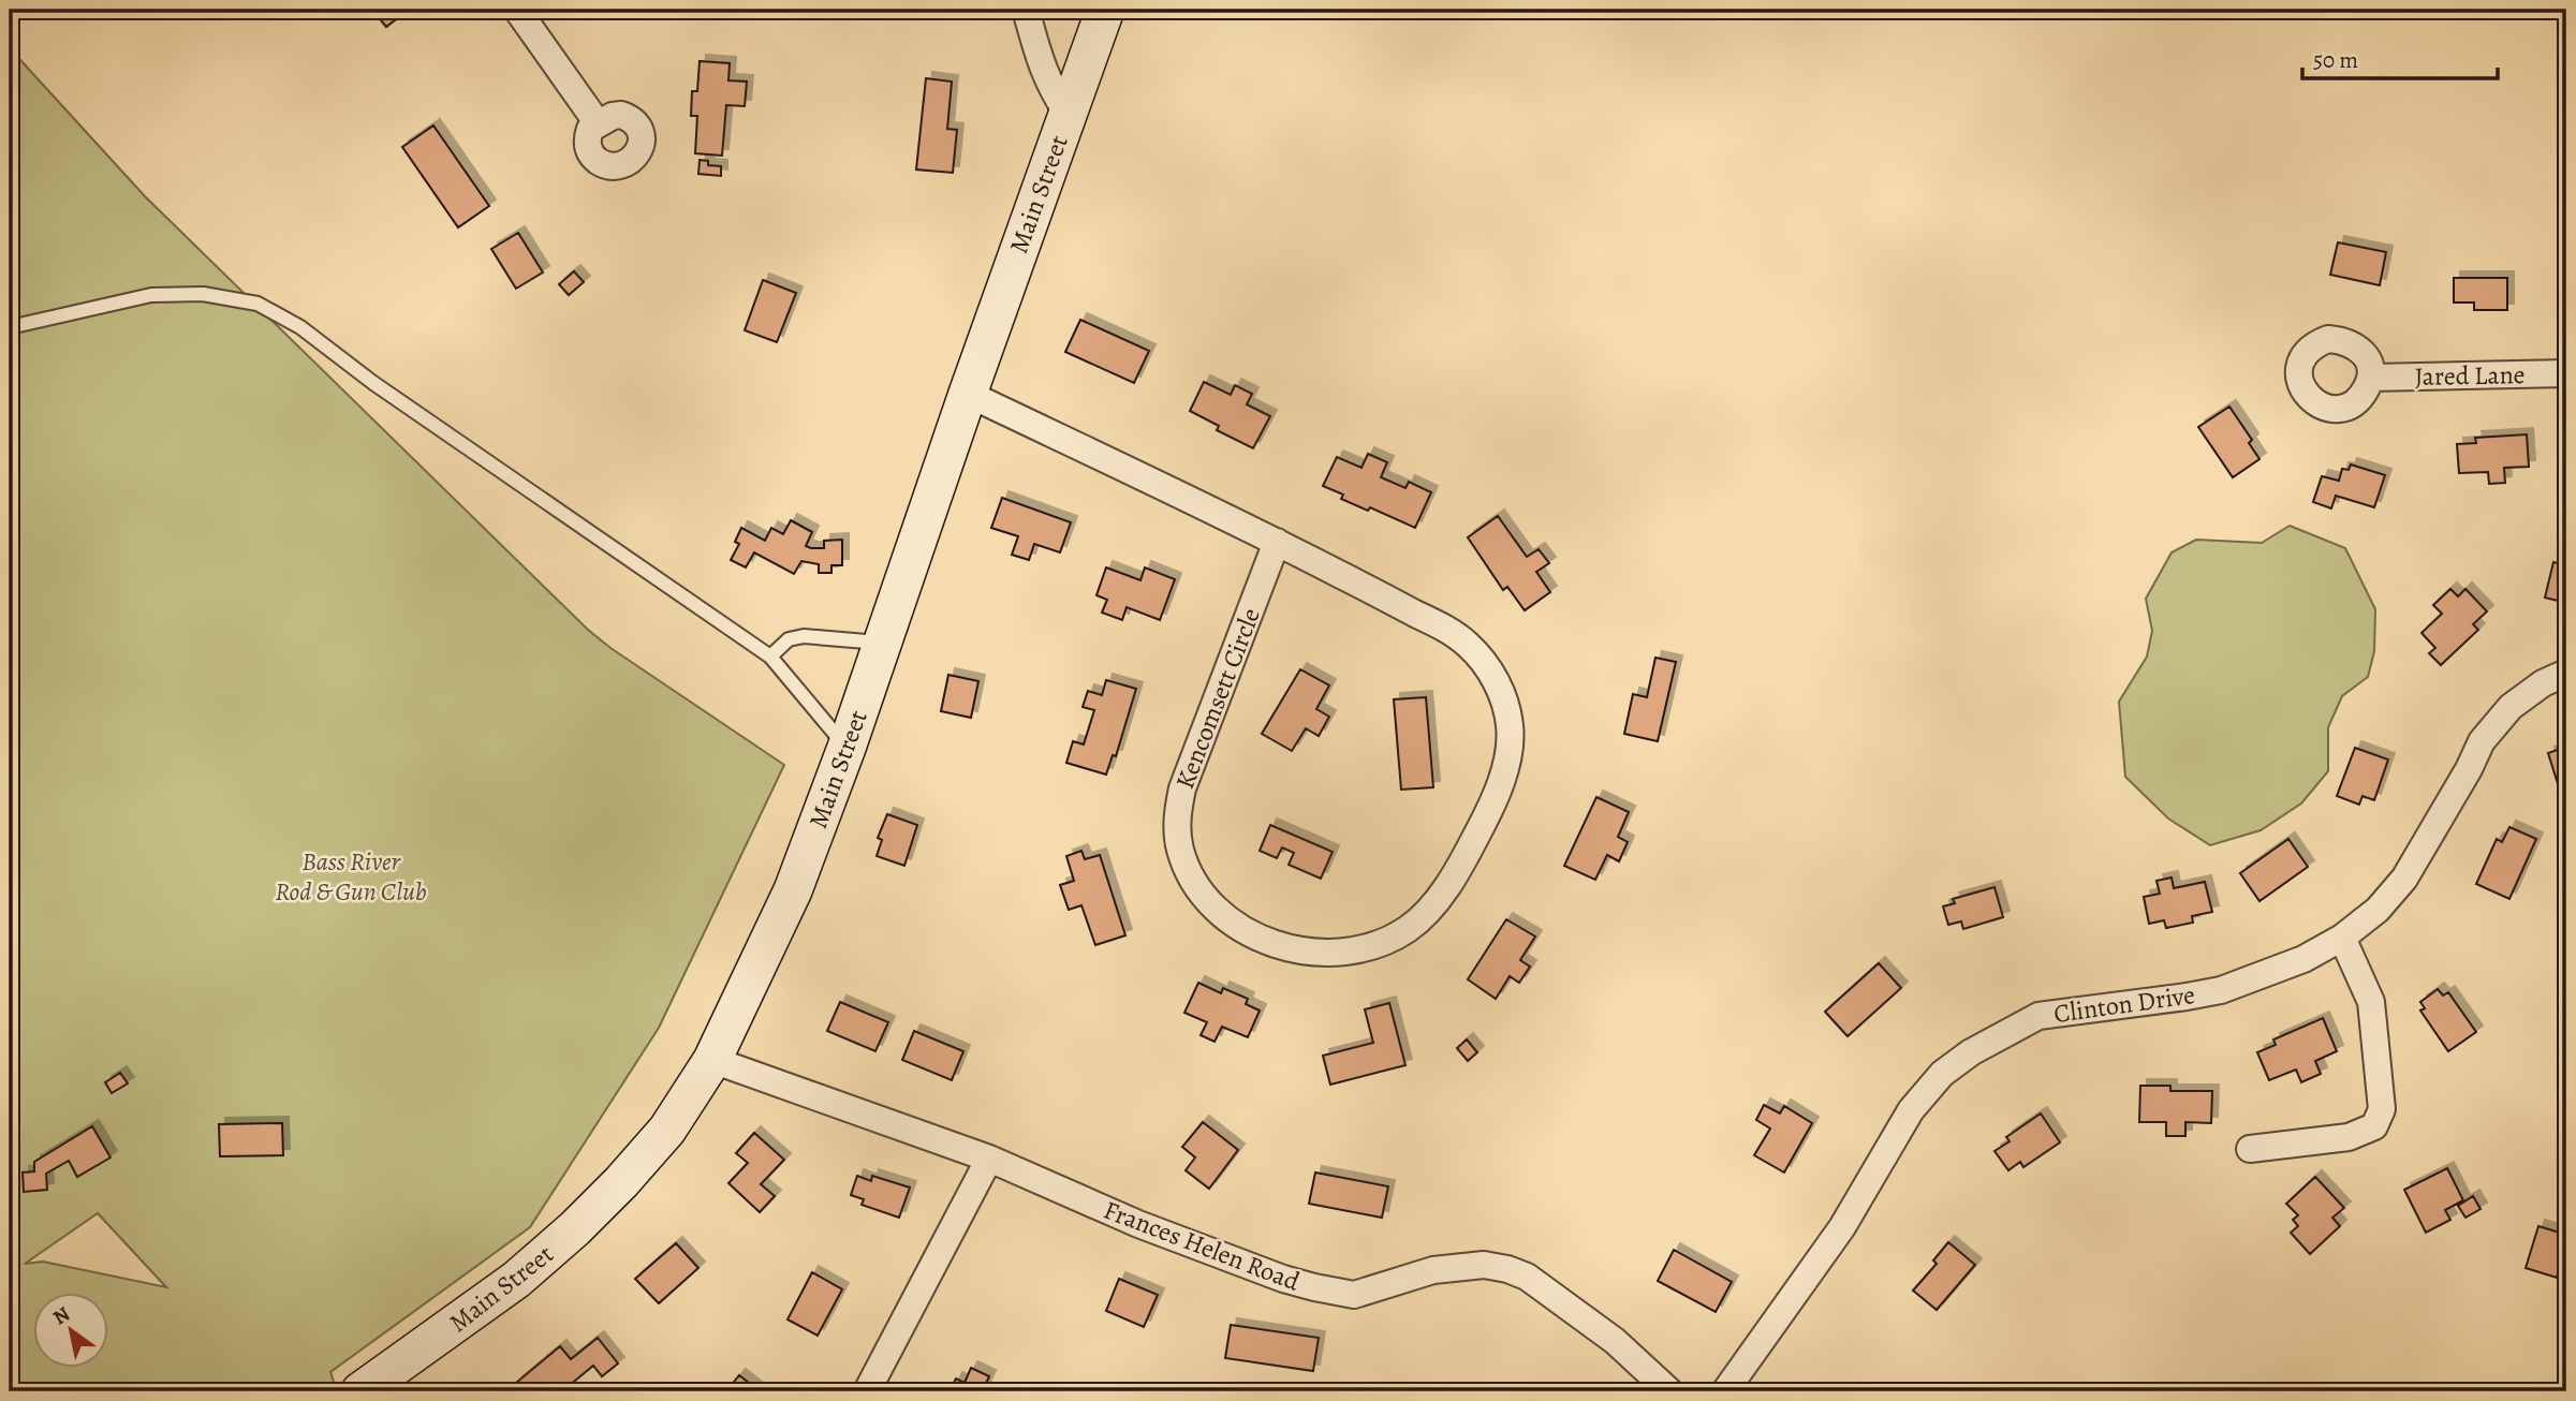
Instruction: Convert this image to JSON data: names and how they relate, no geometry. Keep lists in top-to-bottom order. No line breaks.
{"streets":{"main road":["Main Street"],"street":["Jared Lane","Kencomsett Circle","Clinton Drive","Frances Helen Road"]},"crossings":[["Main Street","Kencomsett Circle"],["Main Street","Frances Helen Road"]],"parks":["Bass River Rod & Gun Club"],"scale_bar":"50 m","north":"top left"}
